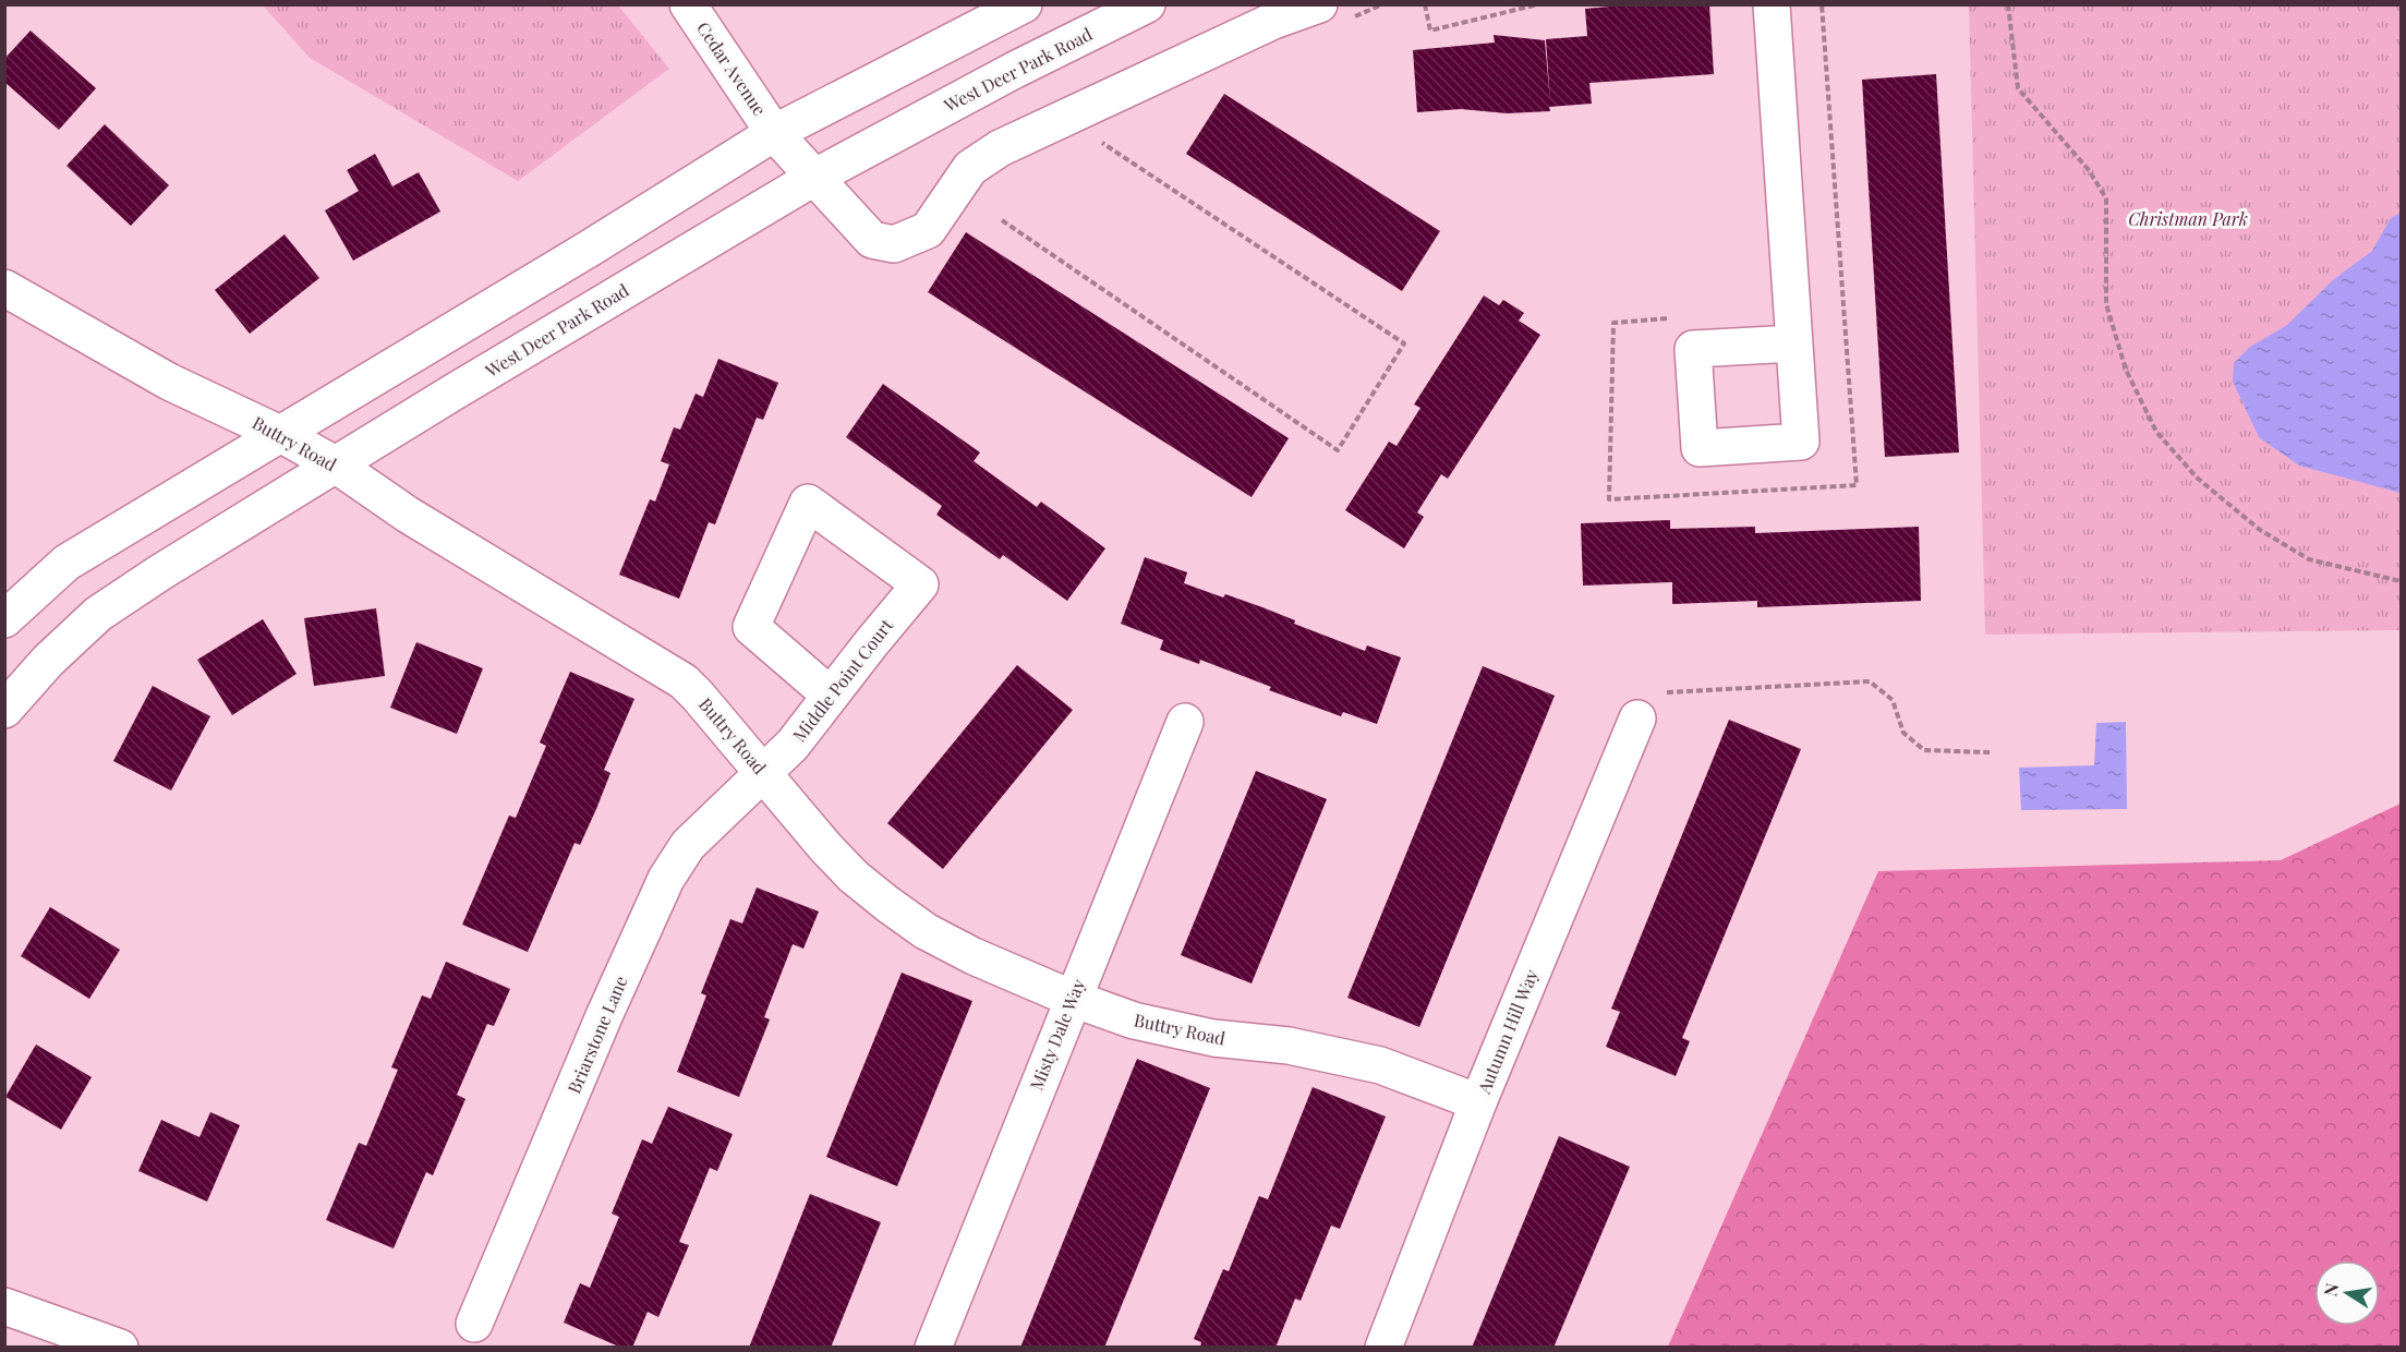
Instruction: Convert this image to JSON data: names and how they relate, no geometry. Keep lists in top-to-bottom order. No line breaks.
{"streets":{"street":["Cedar Avenue","West Deer Park Road","Buttry Road","Middle Point Court","Autumn Hill Way","Briarstone Lane","Misty Dale Way"]},"crossings":[["Cedar Avenue","West Deer Park Road"],["West Deer Park Road","Buttry Road"],["Buttry Road","Middle Point Court"],["Buttry Road","Autumn Hill Way"],["Buttry Road","Briarstone Lane"],["Buttry Road","Misty Dale Way"],["Middle Point Court","Briarstone Lane"]],"parks":["Christman Park"],"north":"left"}
